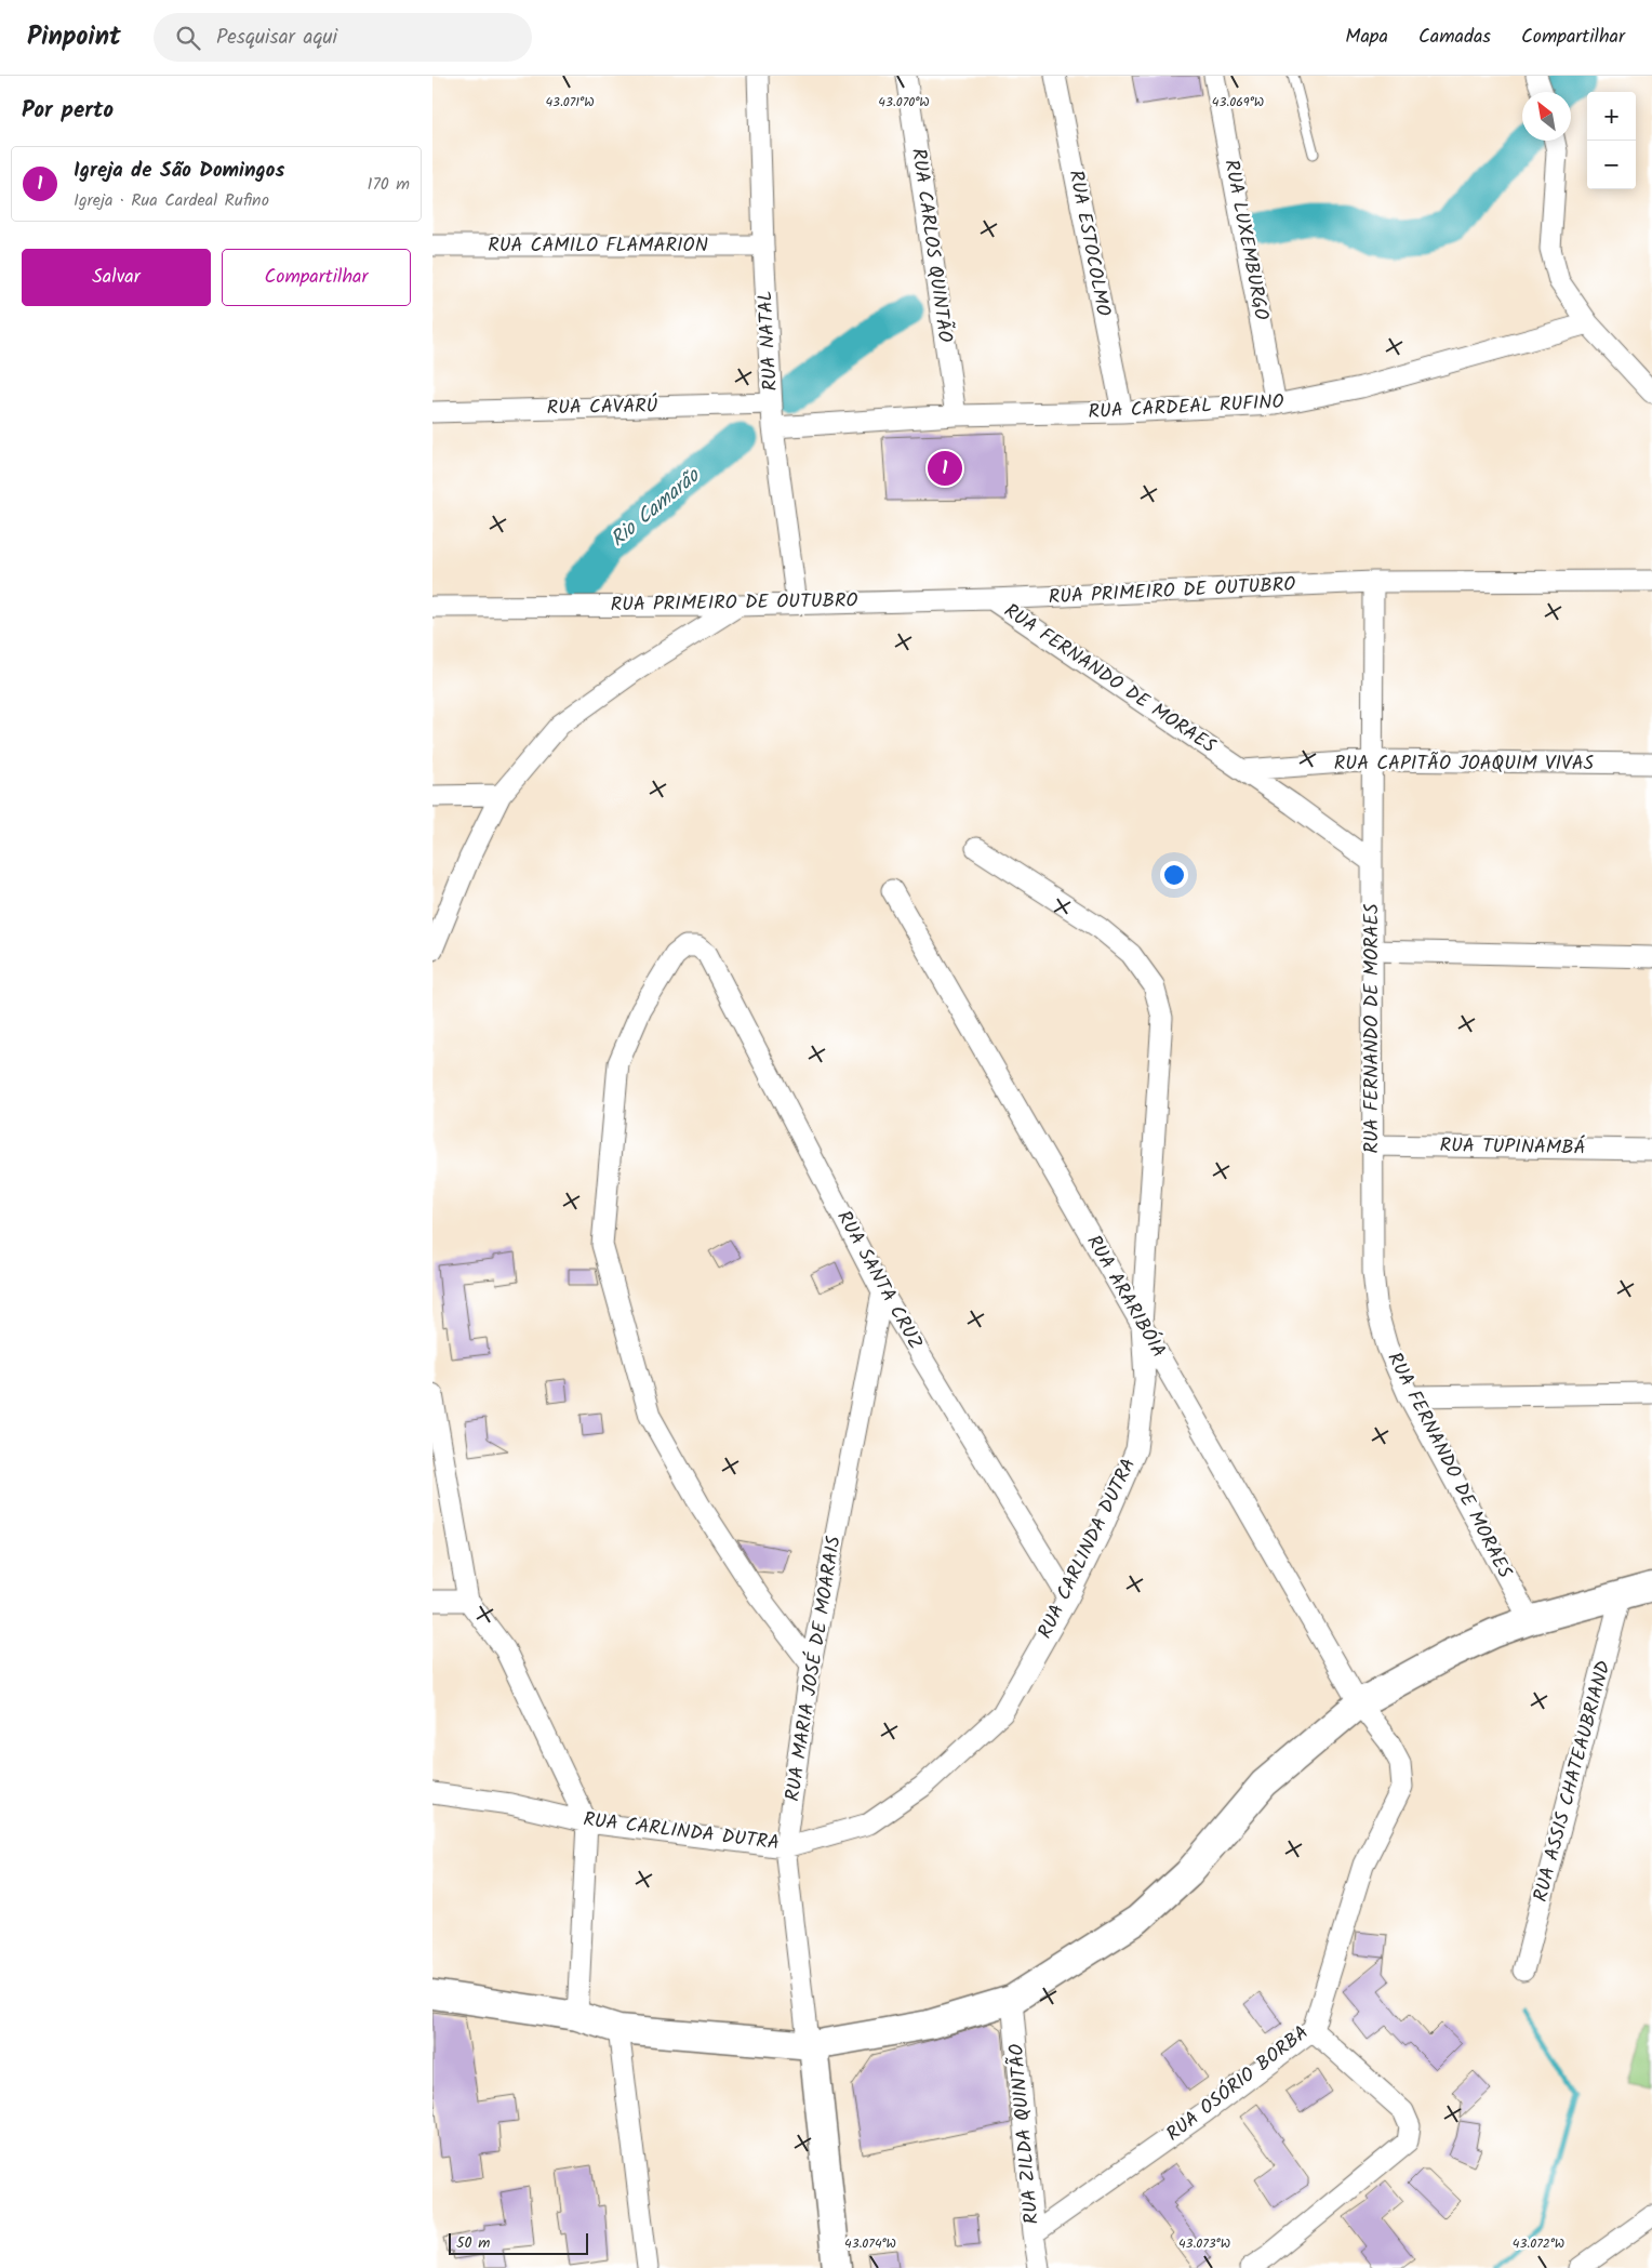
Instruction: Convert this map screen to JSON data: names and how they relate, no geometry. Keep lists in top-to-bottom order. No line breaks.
{"streets":{"street":["RUA LUXEMBURGO","RUA ESTOCOLMO","RUA CAMILO FLAMARION","RUA CARLOS QUINTÃO","RUA NATAL","RUA CAVARÚ","RUA CARDEAL RUFINO","RUA PRIMEIRO DE OUTUBRO","RUA FERNANDO DE MORAES","RUA CAPITÃO JOAQUIM VIVAS","RUA TUPINAMBÁ","RUA SANTA CRUZ","RUA ARARIBÓIA","RUA CARLINDA DUTRA","RUA MARIA JOSÉ DE MOARAIS","RUA ASSIS CHATEAUBRIAND","RUA OSÓRIO BORBA","RUA ZILDA QUINTÃO"]},"crossings":[["RUA LUXEMBURGO","RUA CARDEAL RUFINO"],["RUA ESTOCOLMO","RUA CARDEAL RUFINO"],["RUA CAMILO FLAMARION","RUA NATAL"],["RUA CARLOS QUINTÃO","RUA CARDEAL RUFINO"],["RUA NATAL","RUA CAVARÚ"],["RUA NATAL","RUA CARDEAL RUFINO"],["RUA NATAL","RUA PRIMEIRO DE OUTUBRO"],["RUA PRIMEIRO DE OUTUBRO","RUA FERNANDO DE MORAES"],["RUA FERNANDO DE MORAES","RUA CAPITÃO JOAQUIM VIVAS"],["RUA FERNANDO DE MORAES","RUA TUPINAMBÁ"],["RUA SANTA CRUZ","RUA CARLINDA DUTRA"],["RUA SANTA CRUZ","RUA MARIA JOSÉ DE MOARAIS"],["RUA ARARIBÓIA","RUA CARLINDA DUTRA"],["RUA ARARIBÓIA","RUA OSÓRIO BORBA"],["RUA CARLINDA DUTRA","RUA MARIA JOSÉ DE MOARAIS"],["RUA OSÓRIO BORBA","RUA ZILDA QUINTÃO"]],"water":["Rio Camarão"],"scale_bar":"50 m","north":"top left","page":{"header":"Pinpoint","search":"Pesquisar aqui","nav":["Mapa","Camadas","Compartilhar"],"heading":"Por perto","map_buttons":["+","−"],"list":[{"mark":"1","name":"Igreja de São Domingos","note":"Igreja · Rua Cardeal Rufino","value":"170 m"}],"buttons":["Salvar","Compartilhar"],"pins":"1","scale":"50 m"},"coordinates":["43.071°W","43.070°W","43.069°W","43.074°W","43.073°W","43.072°W"]}
